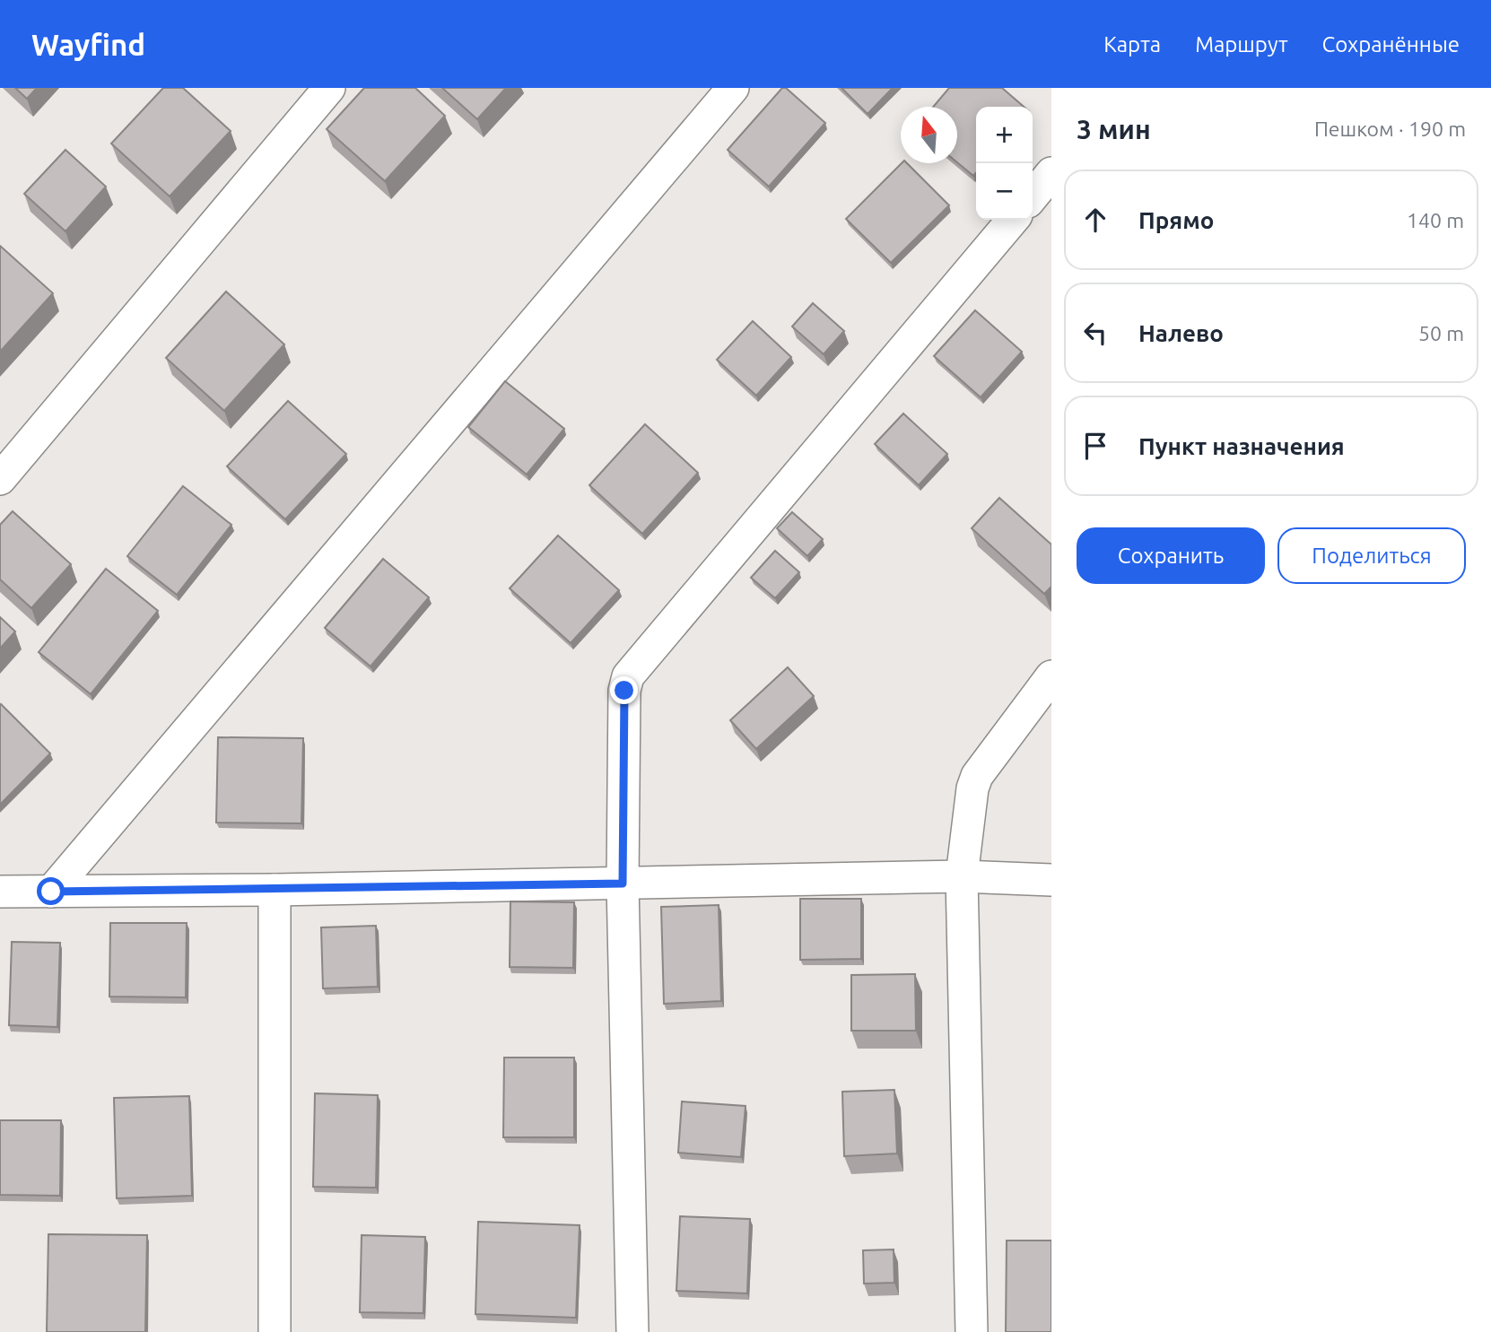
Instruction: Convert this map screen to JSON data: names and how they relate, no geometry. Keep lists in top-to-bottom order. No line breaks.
{"north":"top","page":{"header":"Wayfind","nav":["Карта","Маршрут","Сохранённые"],"heading":["3 мин","Пешком · 190 m"],"map_buttons":["+","−"],"list":[["Прямо","140 m"],["Налево","50 m"],"Пункт назначения"],"buttons":["Сохранить","Поделиться"]}}
